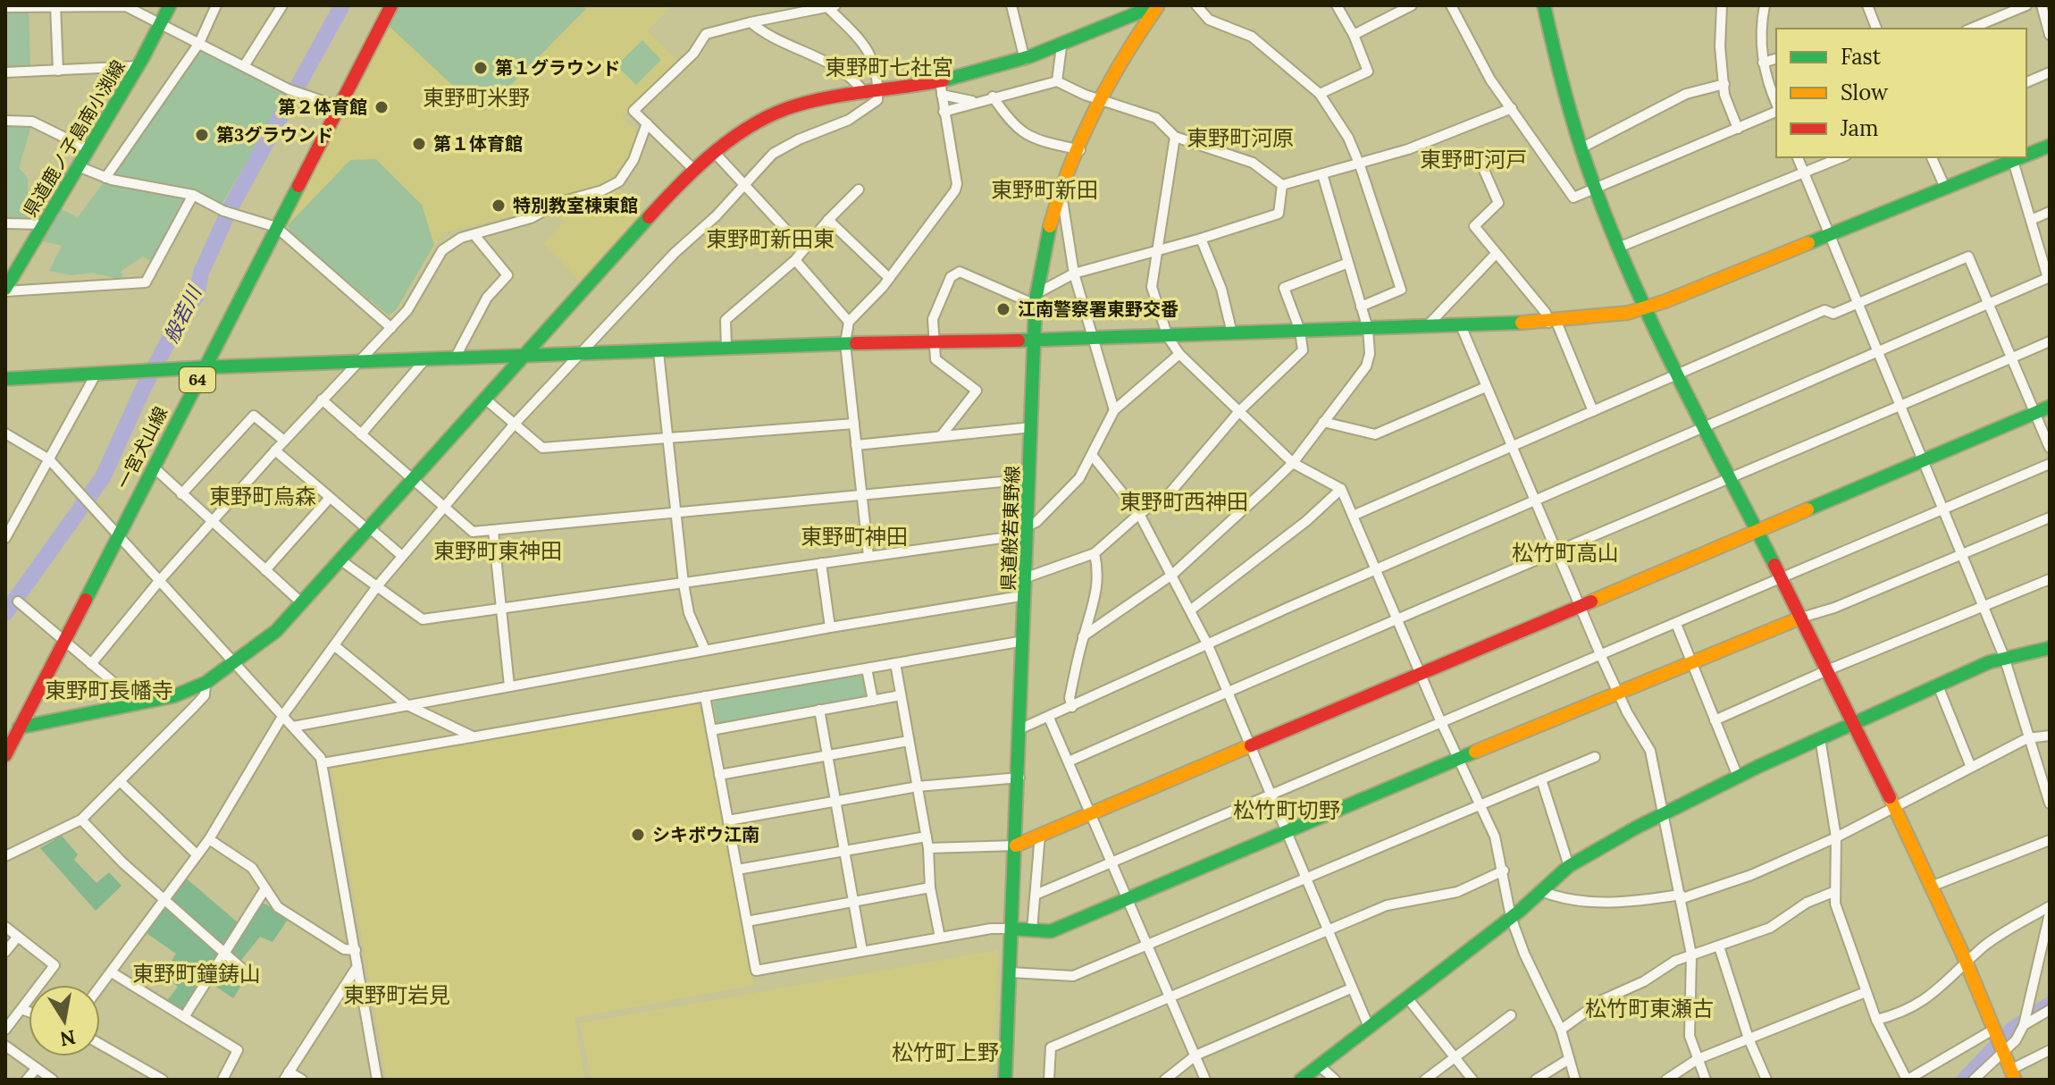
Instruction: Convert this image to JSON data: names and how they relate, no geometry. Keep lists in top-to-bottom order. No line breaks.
{"streets":{"street":["県道鹿ノ子島南小渕線","64","一宮犬山線","県道般若東野線"]},"districts":["東野町七社宮","東野町米野","東野町河原","東野町河戸","東野町新田","東野町新田東","東野町烏森","東野町西神田","東野町神田","東野町東神田","松竹町高山","東野町長幡寺","松竹町切野","東野町鐘鋳山","東野町岩見","松竹町東瀬古","松竹町上野"],"water":["般若川"],"places":["第１グラウンド","第２体育館","第3グラウンド","第１体育館","特別教室棟東館","江南警察署東野交番","シキボウ江南"],"legend":["Fast","Slow","Jam"],"north":"bottom"}
